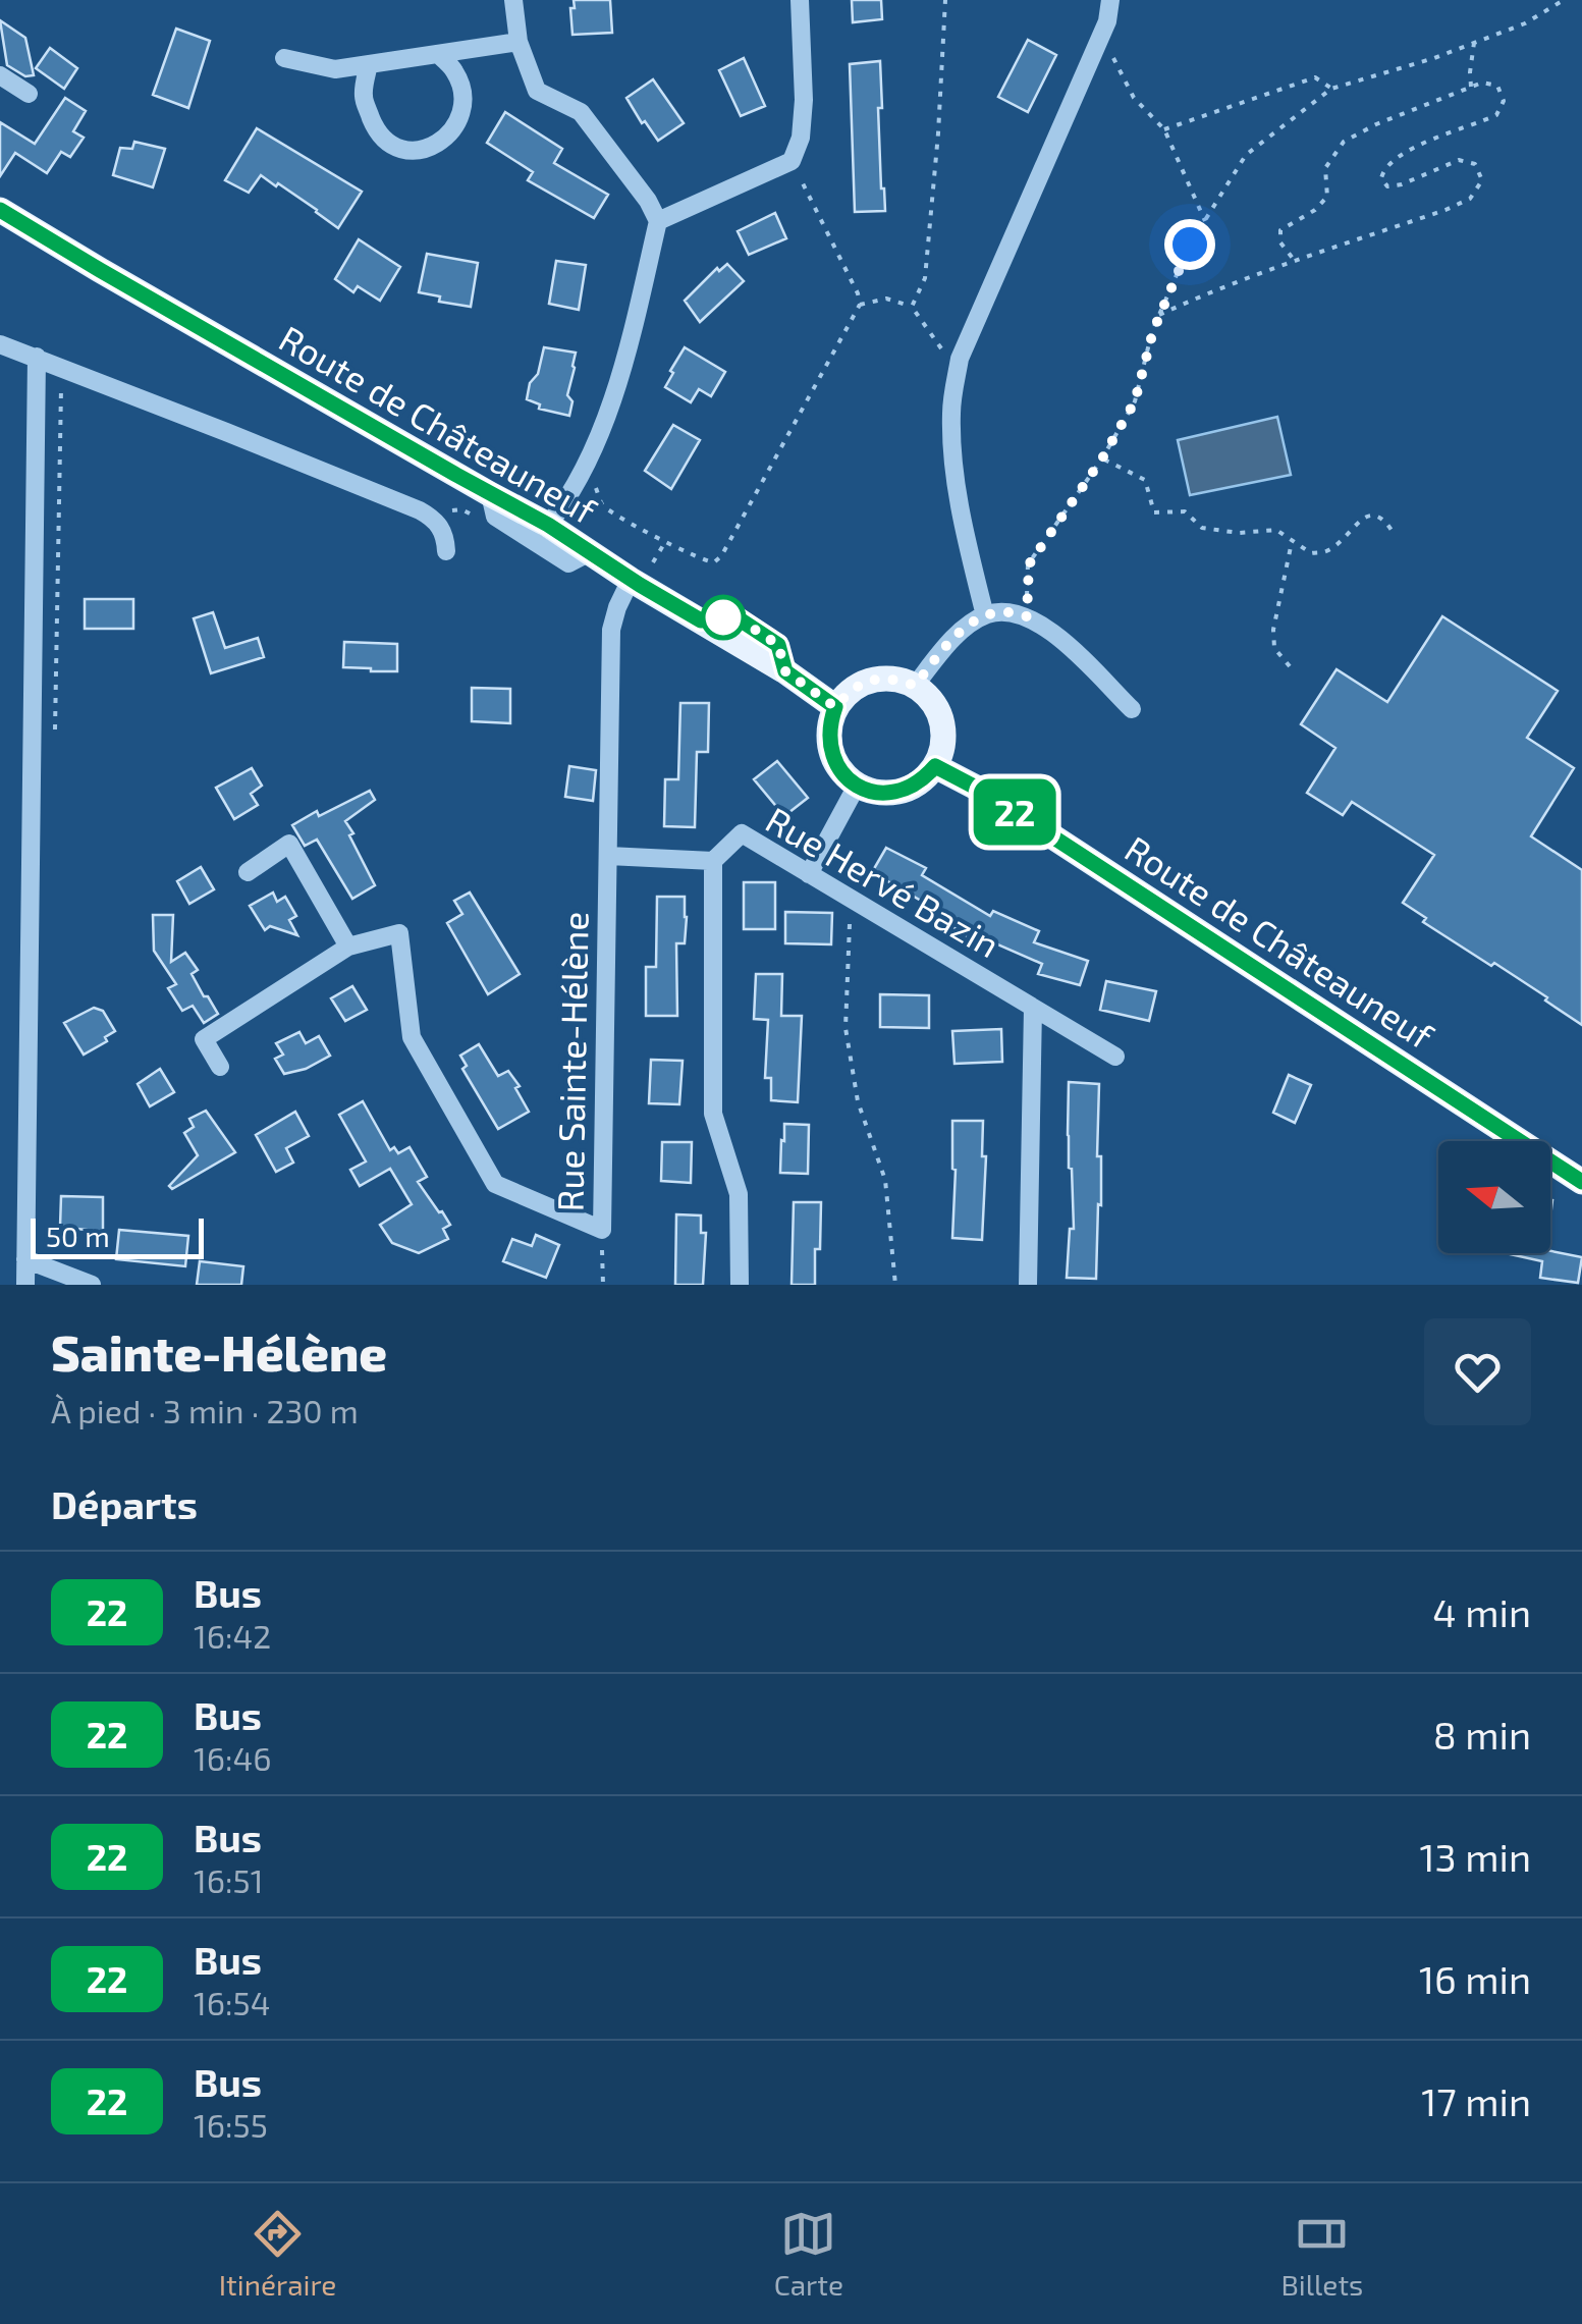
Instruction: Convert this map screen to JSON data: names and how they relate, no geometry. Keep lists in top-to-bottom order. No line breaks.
{"streets":{"main road":["Route de Châteauneuf"],"street":["Rue Hervé Bazin","Rue Sainte-Hélène"]},"crossings":[["Route de Châteauneuf","Rue Sainte-Hélène"],["Rue Hervé Bazin","Rue Sainte-Hélène"]],"lines":["bus line 22"],"scale_bar":"50 m","north":"left","page":{"on_map":"22","scale":"50 m","heading":[["Sainte-Hélène","À pied · 3 min · 230 m"],"Départs"],"list":[{"mark":"22","name":"Bus","note":"16:42","value":"4 min"},{"mark":"22","name":"Bus","note":"16:46","value":"8 min"},{"mark":"22","name":"Bus","note":"16:51","value":"13 min"},{"mark":"22","name":"Bus","note":"16:54","value":"16 min"},{"mark":"22","name":"Bus","note":"16:55","value":"17 min"}],"tabs":["Itinéraire","Carte","Billets"]}}
